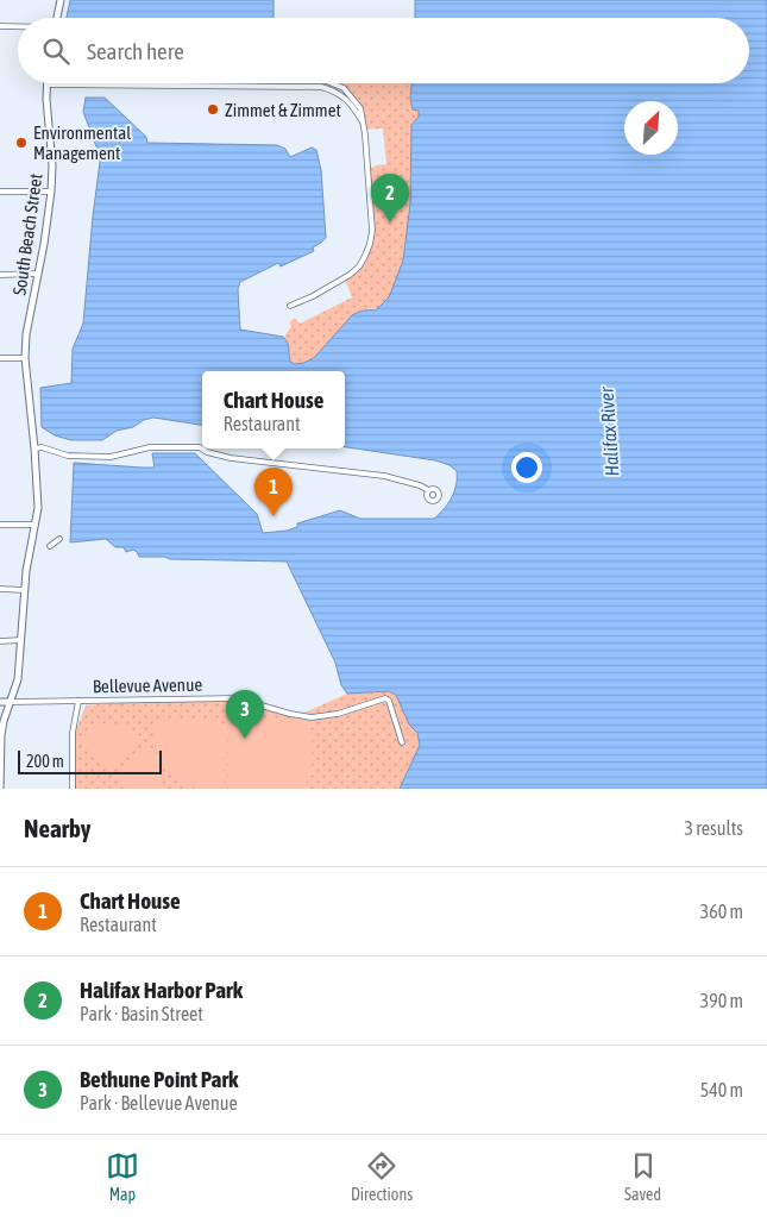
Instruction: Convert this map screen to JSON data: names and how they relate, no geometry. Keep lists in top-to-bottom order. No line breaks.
{"streets":{"street":["South Beach Street","Bellevue Avenue"]},"crossings":[["South Beach Street","Bellevue Avenue"]],"water":["Halifax River"],"places":["Zimmet & Zimmet","Environmental Management"],"scale_bar":"200 m","north":"top right","page":{"search":"Search here","pins":["2","1","3"],"popup":["Chart House","Restaurant"],"scale":"200 m","heading":["Nearby","3 results"],"list":[{"mark":"1","name":"Chart House","note":"Restaurant","value":"360 m"},{"mark":"2","name":"Halifax Harbor Park","note":"Park · Basin Street","value":"390 m"},{"mark":"3","name":"Bethune Point Park","note":"Park · Bellevue Avenue","value":"540 m"}],"nav":["Map","Directions","Saved"]}}
